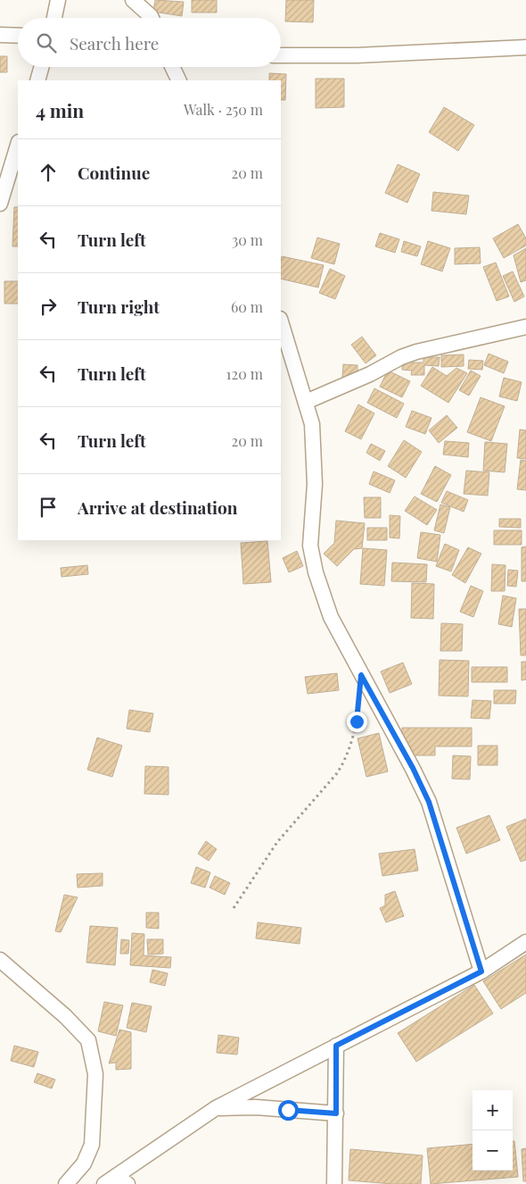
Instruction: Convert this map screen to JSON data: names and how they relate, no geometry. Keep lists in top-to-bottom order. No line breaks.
{"page":{"search":"Search here","heading":["4 min","Walk · 250 m"],"list":[["Continue","20 m"],["Turn left","30 m"],["Turn right","60 m"],["Turn left","120 m"],["Turn left","20 m"],"Arrive at destination"],"map_buttons":["+","−"]}}
